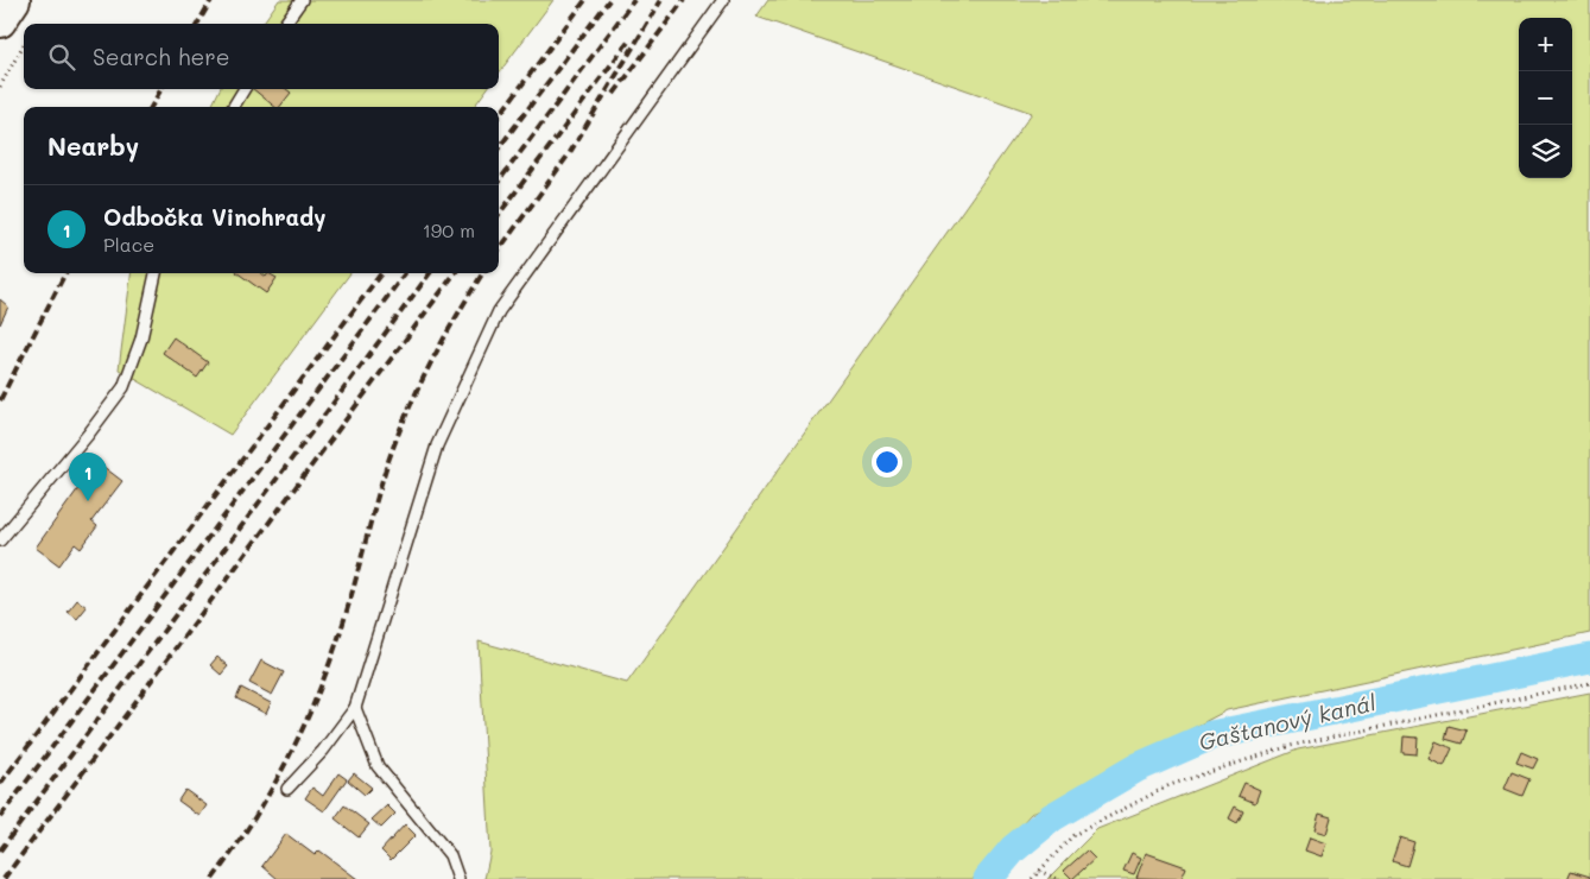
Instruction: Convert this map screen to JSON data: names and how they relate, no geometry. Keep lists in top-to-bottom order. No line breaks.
{"water":["Gaštanový kanál"],"page":{"map_buttons":["+","−"],"search":"Search here","heading":"Nearby","list":[{"mark":"1","name":"Odbočka Vinohrady","note":"Place","value":"190 m"}],"pins":"1"}}
